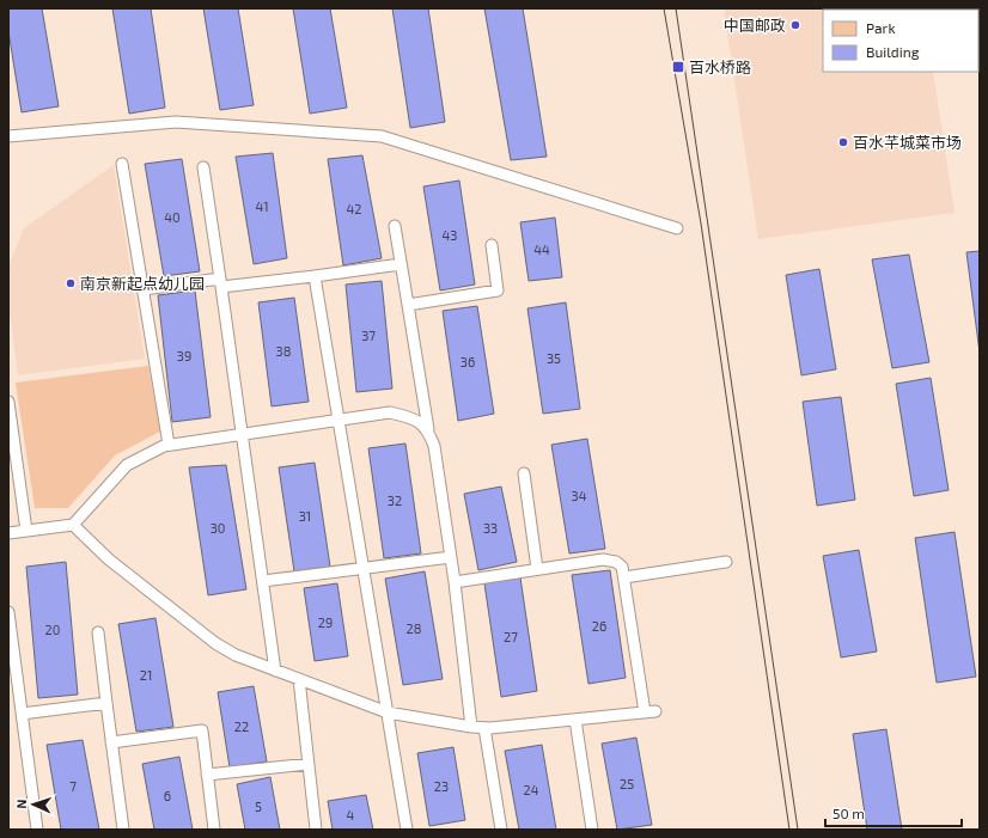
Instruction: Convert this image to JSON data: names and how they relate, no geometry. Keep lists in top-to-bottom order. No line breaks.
{"places":{"other":["中国邮政","百水芊城菜市场","南京新起点幼儿园"],"transit":["百水桥路"]},"house_numbers":["41","42","40","43","44","37","38","39","35","36","34","32","31","30","33","29","26","28","20","27","21","22","25","7","23","24","6","5","4"],"legend":["Park","Building"],"scale_bar":"50 m","north":"left"}
